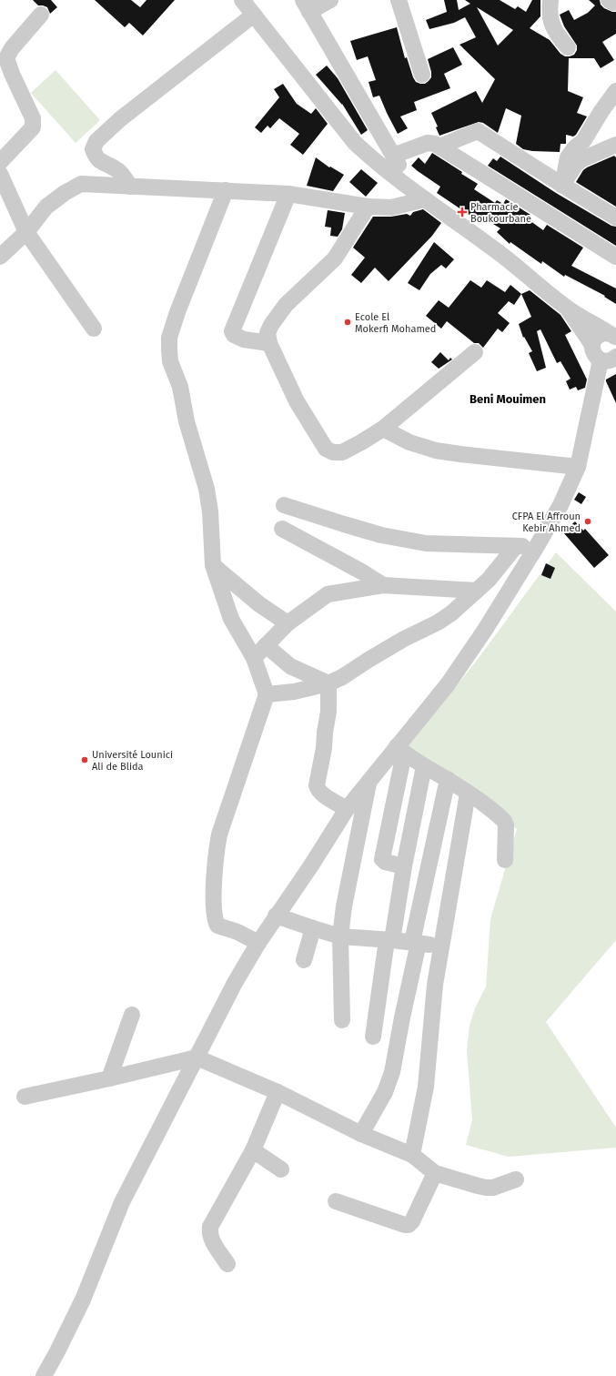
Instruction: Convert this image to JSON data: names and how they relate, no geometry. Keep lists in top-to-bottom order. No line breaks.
{"districts":["Beni Mouimen"],"places":{"health":["Pharmacie Boukourbane"],"other":["Ecole El Mokerfi Mohamed","CFPA El Affroun Kebir Ahmed","Université Lounici Ali de Blida"]}}
